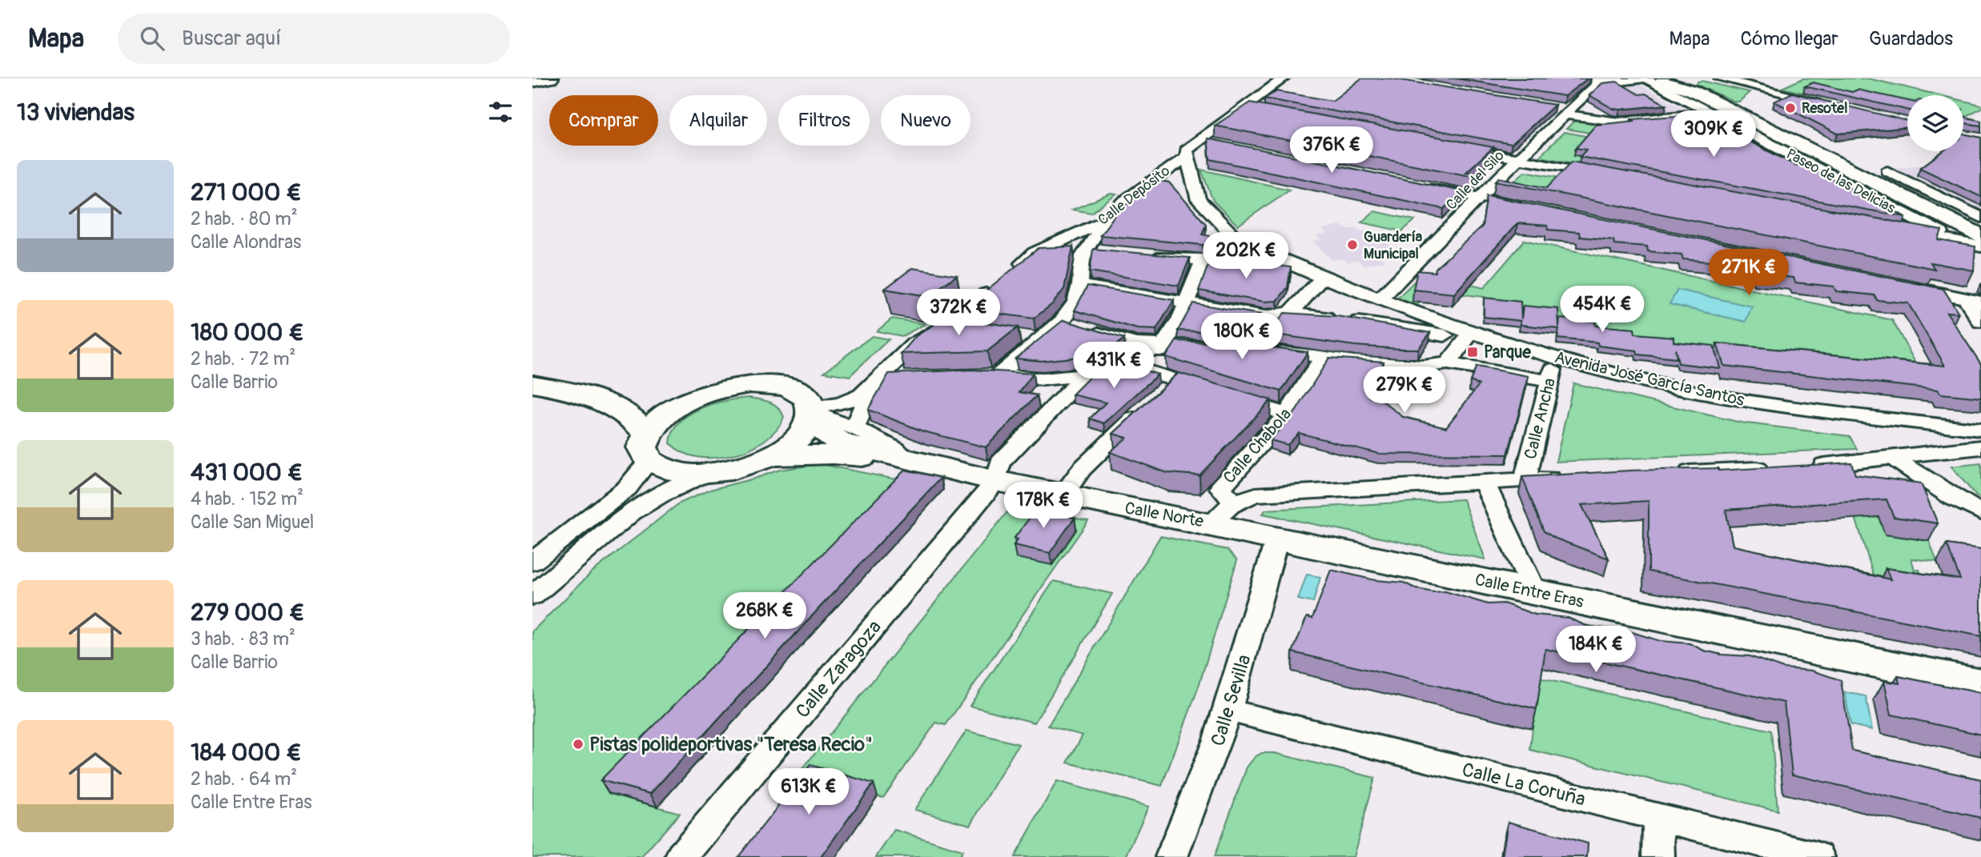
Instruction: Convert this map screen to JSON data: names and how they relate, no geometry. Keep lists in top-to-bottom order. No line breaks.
{"streets":{"main road":["Paseo de las Delicias","Calle Norte","Calle Entre Eras"],"street":["Calle del Silo","Calle Depósito","Avenida José García Santos","Calle Ancha","Calle Chabola","Calle Zaragoza","Calle Sevilla","Calle La Coruña"]},"crossings":[["Calle del Silo","Paseo de las Delicias"],["Calle del Silo","Avenida José García Santos"],["Calle Depósito","Avenida José García Santos"],["Avenida José García Santos","Calle Ancha"],["Calle Ancha","Calle Norte"],["Calle Chabola","Calle Norte"],["Calle Chabola","Calle Entre Eras"],["Calle Norte","Calle Entre Eras"],["Calle Norte","Calle Zaragoza"],["Calle Entre Eras","Calle Sevilla"],["Calle Sevilla","Calle La Coruña"]],"places":{"other":["Resotel","Guardería Municipal","Pistas polideportivas \"Teresa Recio\""],"transit":["Parque"]},"page":{"header":"Mapa","search":"Buscar aquí","nav":["Mapa","Cómo llegar","Guardados"],"heading":"13 viviendas","chip":["Comprar","Alquilar","Filtros","Nuevo"],"price":["309K €","376K €","202K €","271K €","454K €","372K €","180K €","431K €","279K €","178K €","268K €","184K €","613K €"],"list":[{"name":"271 000 €","note":"2 hab. · 80 m² · Calle Alondras"},{"name":"180 000 €","note":"2 hab. · 72 m² · Calle Barrio"},{"name":"431 000 €","note":"4 hab. · 152 m² · Calle San Miguel"},{"name":"279 000 €","note":"3 hab. · 83 m² · Calle Barrio"},{"name":"184 000 €","note":"2 hab. · 64 m² · Calle Entre Eras"}]}}
